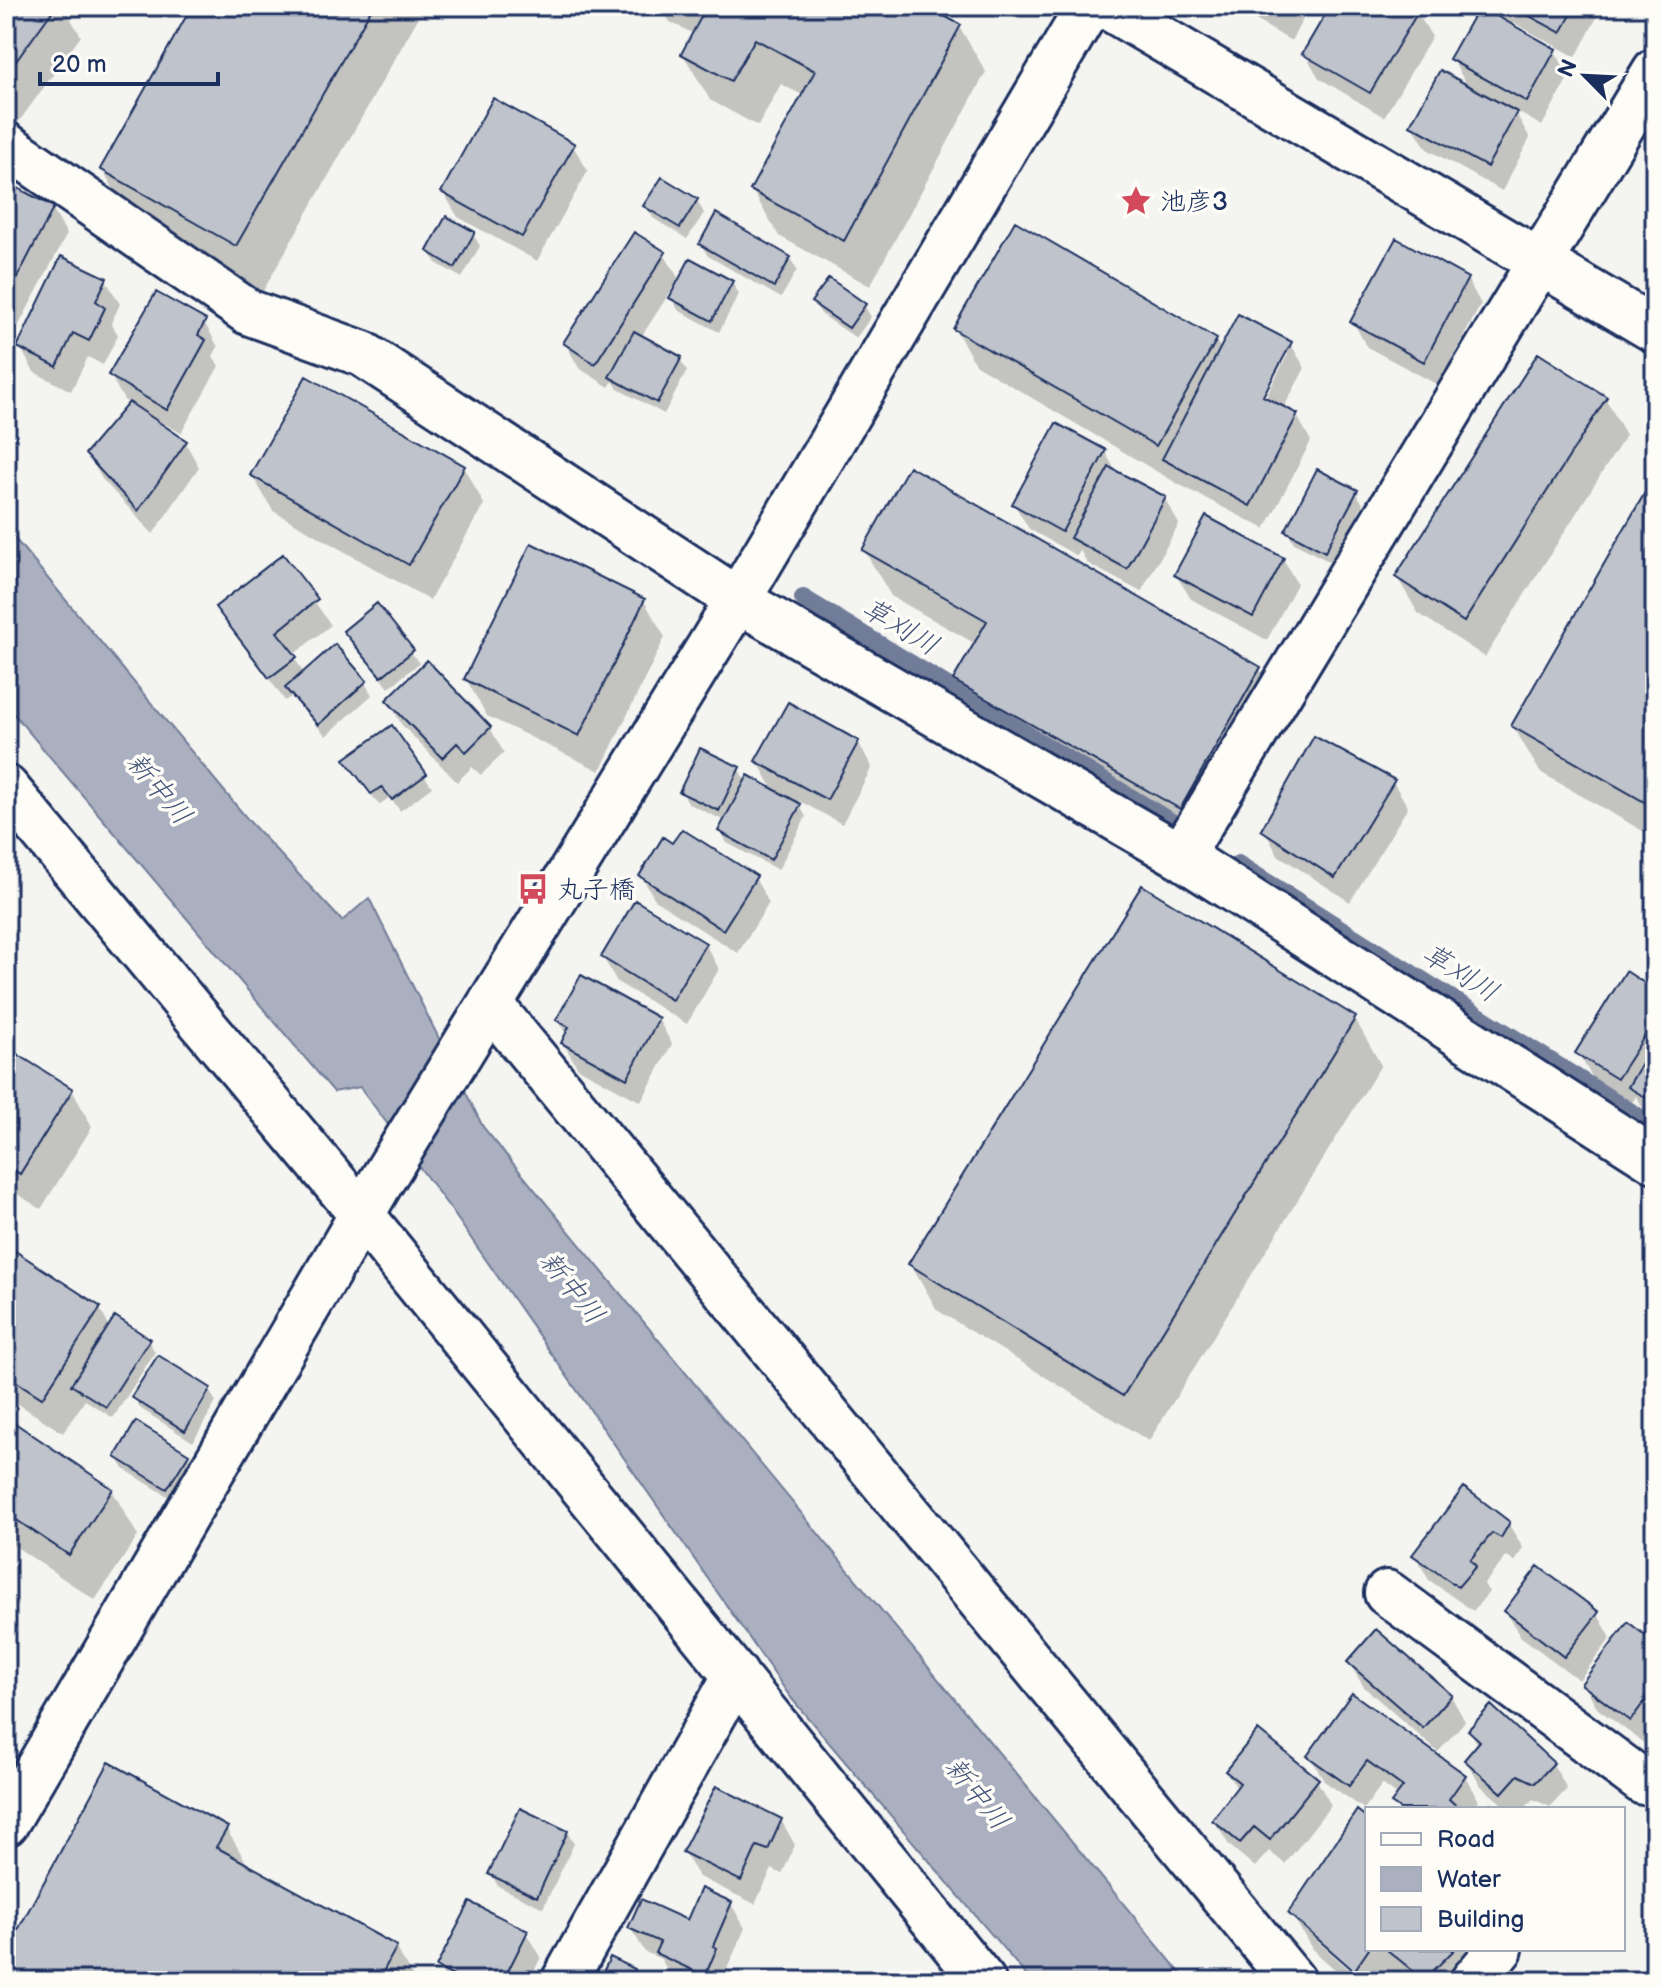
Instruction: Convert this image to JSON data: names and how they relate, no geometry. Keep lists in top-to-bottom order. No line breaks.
{"water":["草刈川","新中川"],"places":{"place":["池彦3"],"bus stop":["丸子橋"]},"legend":["Road","Water","Building"],"scale_bar":"20 m","north":"top left"}
